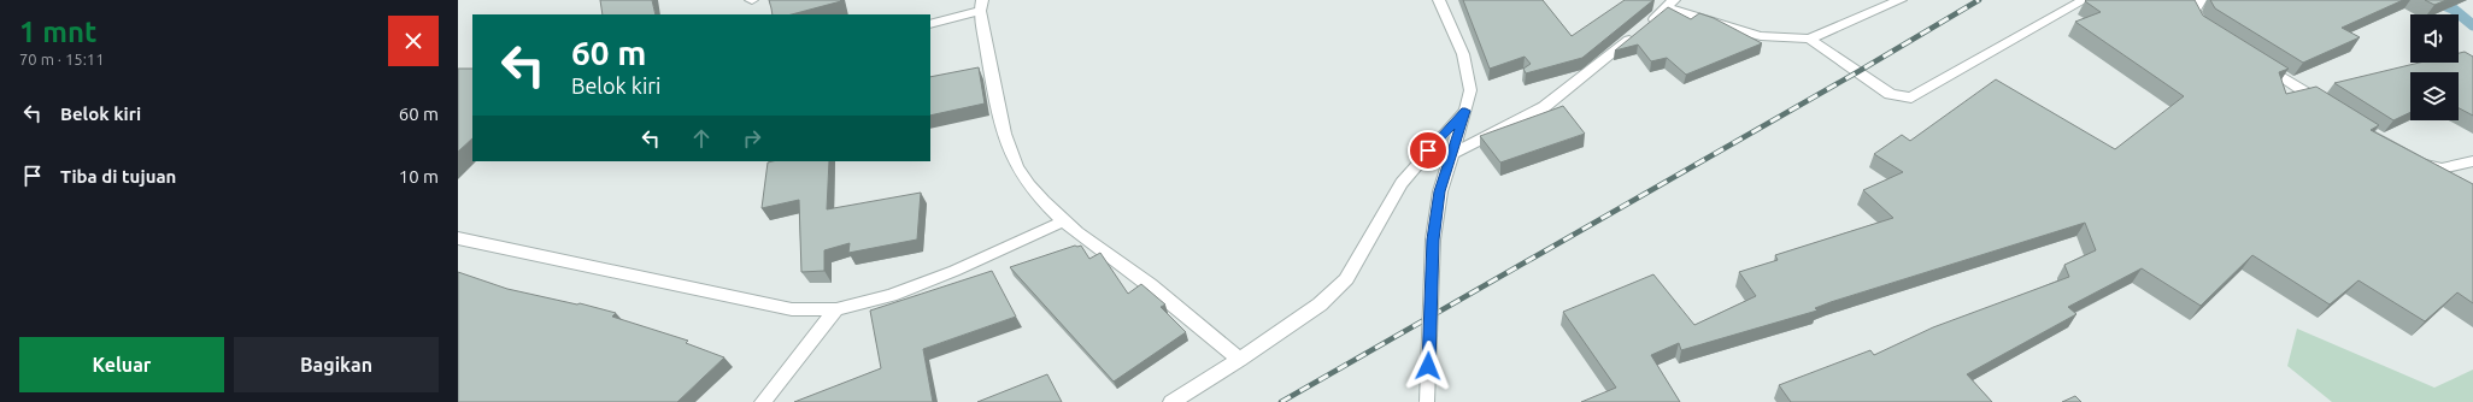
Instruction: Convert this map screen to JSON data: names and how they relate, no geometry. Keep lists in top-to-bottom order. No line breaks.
{"page":{"heading":["1 mnt","70 m · 15:11"],"turn":["60 m","Belok kiri"],"list":[{"name":"Belok kiri","value":"60 m"},{"name":"Tiba di tujuan","value":"10 m"}],"buttons":["Keluar","Bagikan"]}}
